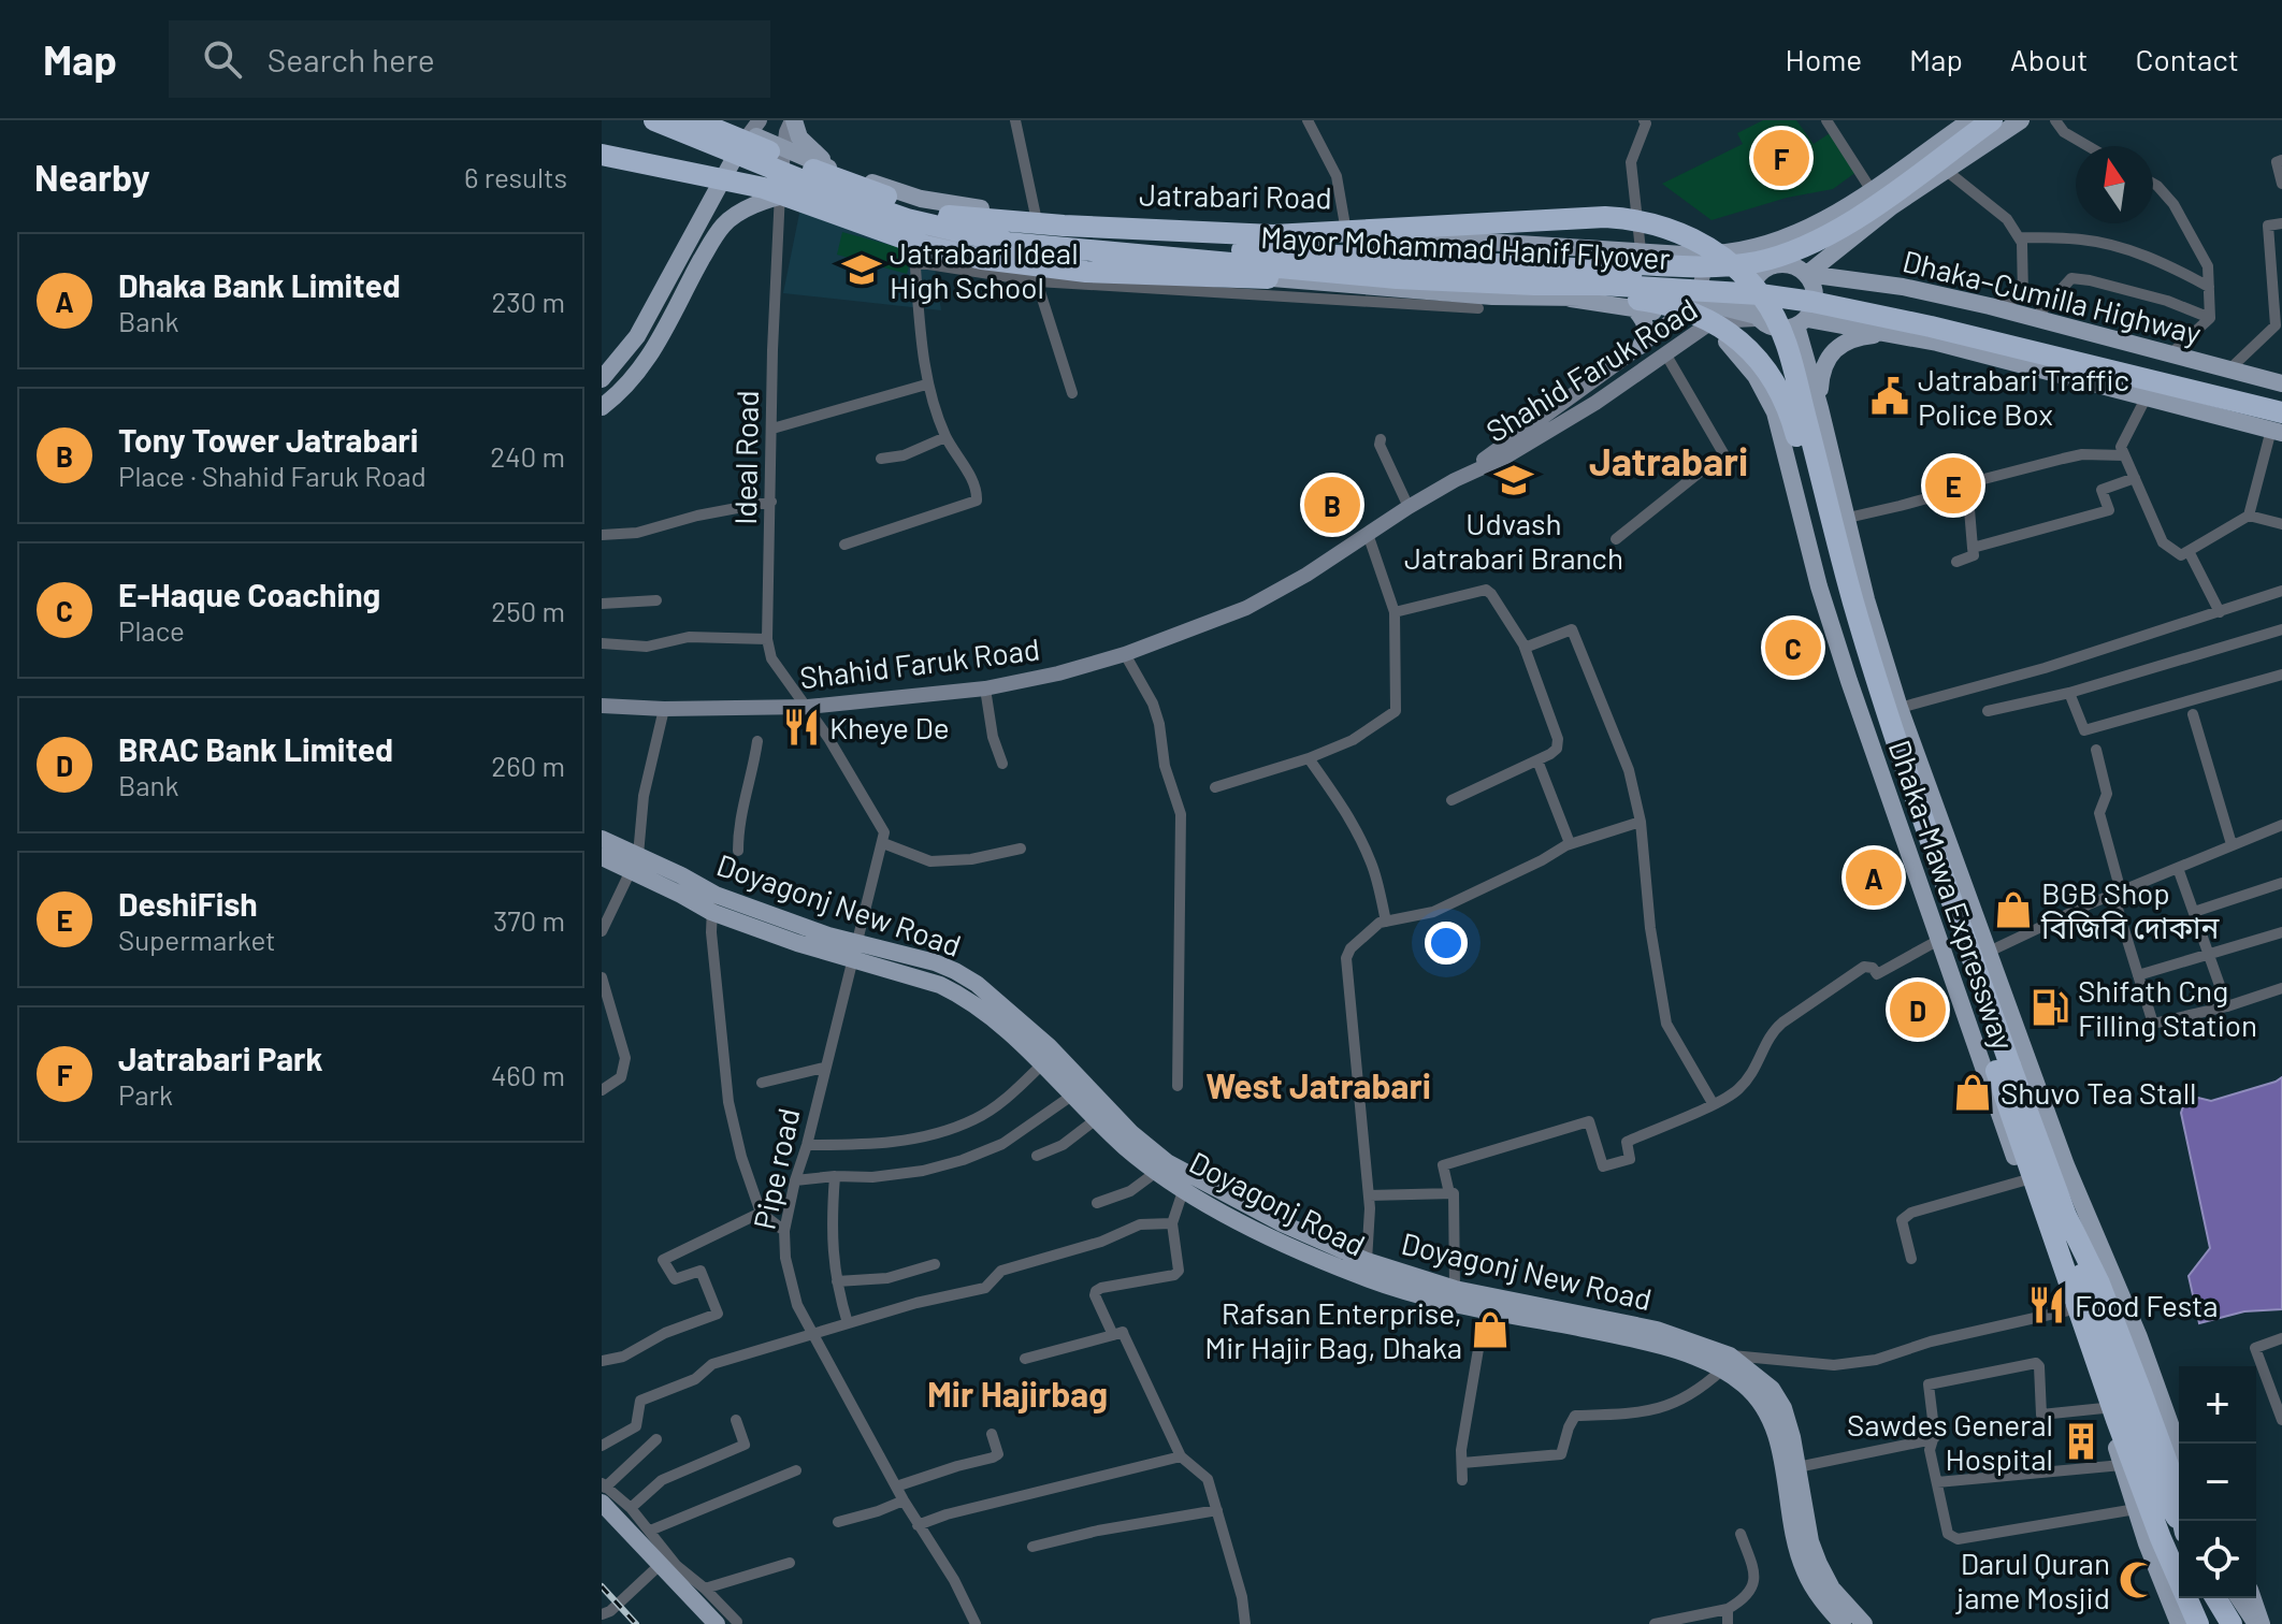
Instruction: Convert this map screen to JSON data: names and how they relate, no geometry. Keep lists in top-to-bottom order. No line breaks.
{"streets":{"highway":["Mayor Mohammad Hanif Flyover"],"main road":["Jatrabari Road","Dhaka–Cumilla Highway","Shahid Faruk Road","Dhaka-Mawa Expressway","Doyagonj New Road","Doyagonj Road"],"street":["Ideal Road","Pipe road"]},"crossings":[["Jatrabari Road","Dhaka–Cumilla Highway"],["Jatrabari Road","Shahid Faruk Road"],["Jatrabari Road","Dhaka-Mawa Expressway"],["Dhaka–Cumilla Highway","Shahid Faruk Road"],["Dhaka–Cumilla Highway","Dhaka-Mawa Expressway"],["Shahid Faruk Road","Ideal Road"],["Shahid Faruk Road","Dhaka-Mawa Expressway"],["Doyagonj New Road","Pipe road"],["Doyagonj New Road","Doyagonj Road"]],"districts":["Jatrabari","West Jatrabari","Mir Hajirbag"],"places":{"school or university":["Jatrabari Ideal High School","Udvash Jatrabari Branch"],"public building":["Jatrabari Traffic Police Box"],"restaurant":["Kheye De","Food Festa"],"shop":["BGB Shop বিজিবি দোকান","Shuvo Tea Stall","Rafsan Enterprise, Mir Hajir Bag, Dhaka"],"fuel station":["Shifath Cng Filling Station"],"building":["Sawdes General Hospital"],"mosque":["Darul Quran jame Mosjid"]},"north":"top","page":{"header":"Map","search":"Search here","nav":["Home","Map","About","Contact"],"heading":["Nearby","6 results"],"pins":["F","E","B","C","A","D"],"list":[{"mark":"A","name":"Dhaka Bank Limited","note":"Bank","value":"230 m"},{"mark":"B","name":"Tony Tower Jatrabari","note":"Place · Shahid Faruk Road","value":"240 m"},{"mark":"C","name":"E-Haque Coaching","note":"Place","value":"250 m"},{"mark":"D","name":"BRAC Bank Limited","note":"Bank","value":"260 m"},{"mark":"E","name":"DeshiFish","note":"Supermarket","value":"370 m"},{"mark":"F","name":"Jatrabari Park","note":"Park","value":"460 m"}],"map_buttons":["+","−"]}}
